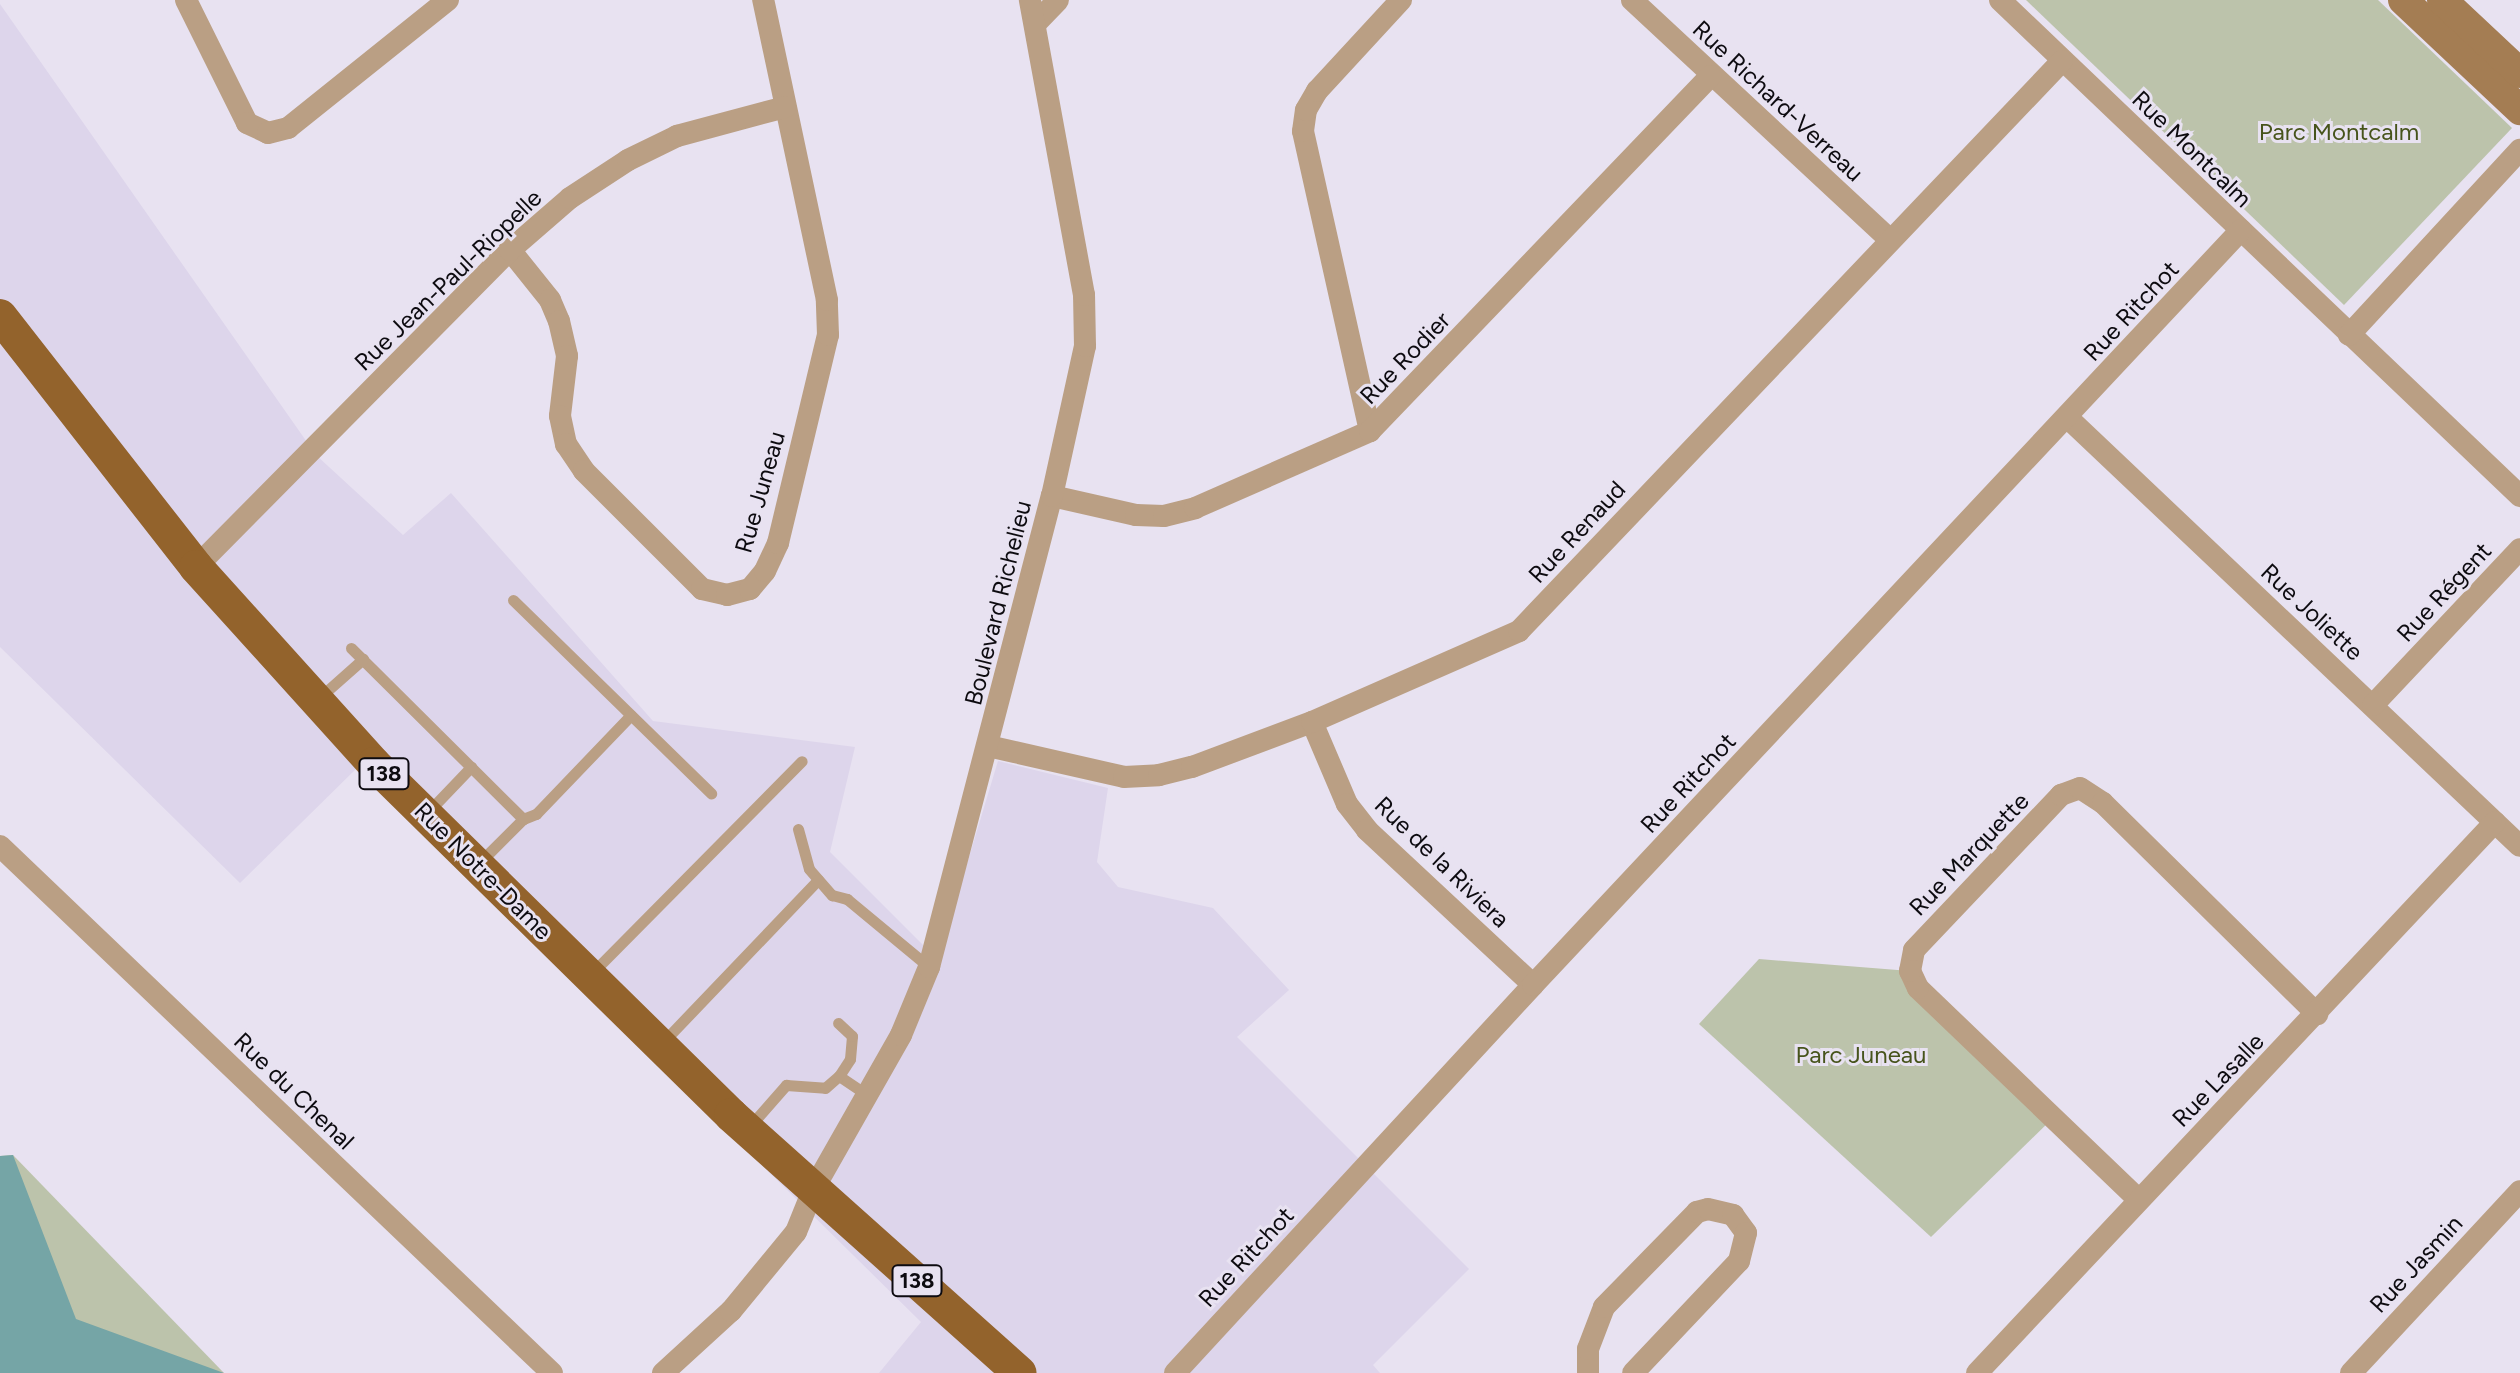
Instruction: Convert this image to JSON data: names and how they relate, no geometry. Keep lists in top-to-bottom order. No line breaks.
{"streets":{"main road":["138","Rue Notre-Dame"],"street":["Rue Richard-Verreau","Rue Montcalm","Rue Jean-Paul-Riopelle","Rue Ritchot","Rue Rodier","Rue Juneau","Rue Renaud","Rue Régent","Boulevard Richelieu","Rue Joliette","Rue Marquette","Rue de la Riviera","Rue Lasalle","Rue du Chenal","Rue Jasmin"]},"crossings":[["Rue Richard-Verreau","Rue Rodier"],["Rue Richard-Verreau","Rue Renaud"],["Rue Montcalm","Rue Ritchot"],["Rue Montcalm","Rue Renaud"],["Rue Jean-Paul-Riopelle","Rue Juneau"],["Rue Jean-Paul-Riopelle","Rue Notre-Dame"],["Rue Ritchot","Rue Joliette"],["Rue Ritchot","Rue de la Riviera"],["Rue Rodier","Boulevard Richelieu"],["Rue Renaud","Boulevard Richelieu"],["Rue Renaud","Rue de la Riviera"],["Rue Régent","Rue Joliette"],["Boulevard Richelieu","Rue Notre-Dame"],["Rue Joliette","Rue Lasalle"],["Rue Marquette","Rue Lasalle"]],"parks":["Parc Montcalm","Parc Juneau"]}
